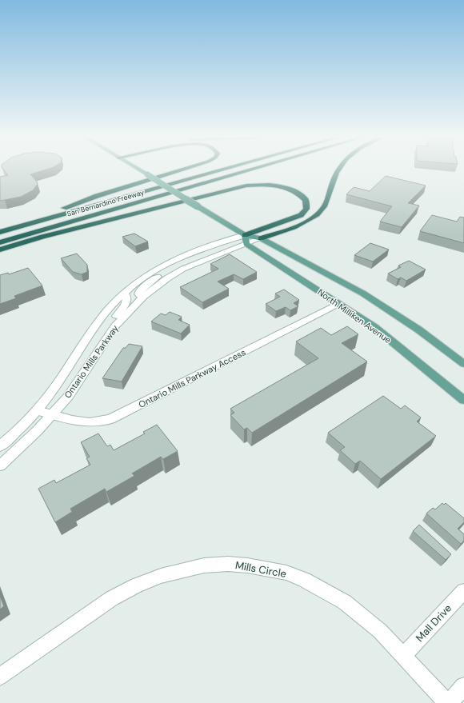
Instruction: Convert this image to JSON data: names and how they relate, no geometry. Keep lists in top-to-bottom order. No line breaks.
{"streets":{"highway":["San Bernardino Freeway"],"main road":["North Milliken Avenue","Ontario Mills Parkway","Ontario Mills Parkway Access","Mills Circle","Mall Drive"]},"crossings":[["North Milliken Avenue","Ontario Mills Parkway"],["North Milliken Avenue","Ontario Mills Parkway Access"],["Ontario Mills Parkway","Ontario Mills Parkway Access"],["Mills Circle","Mall Drive"]]}
